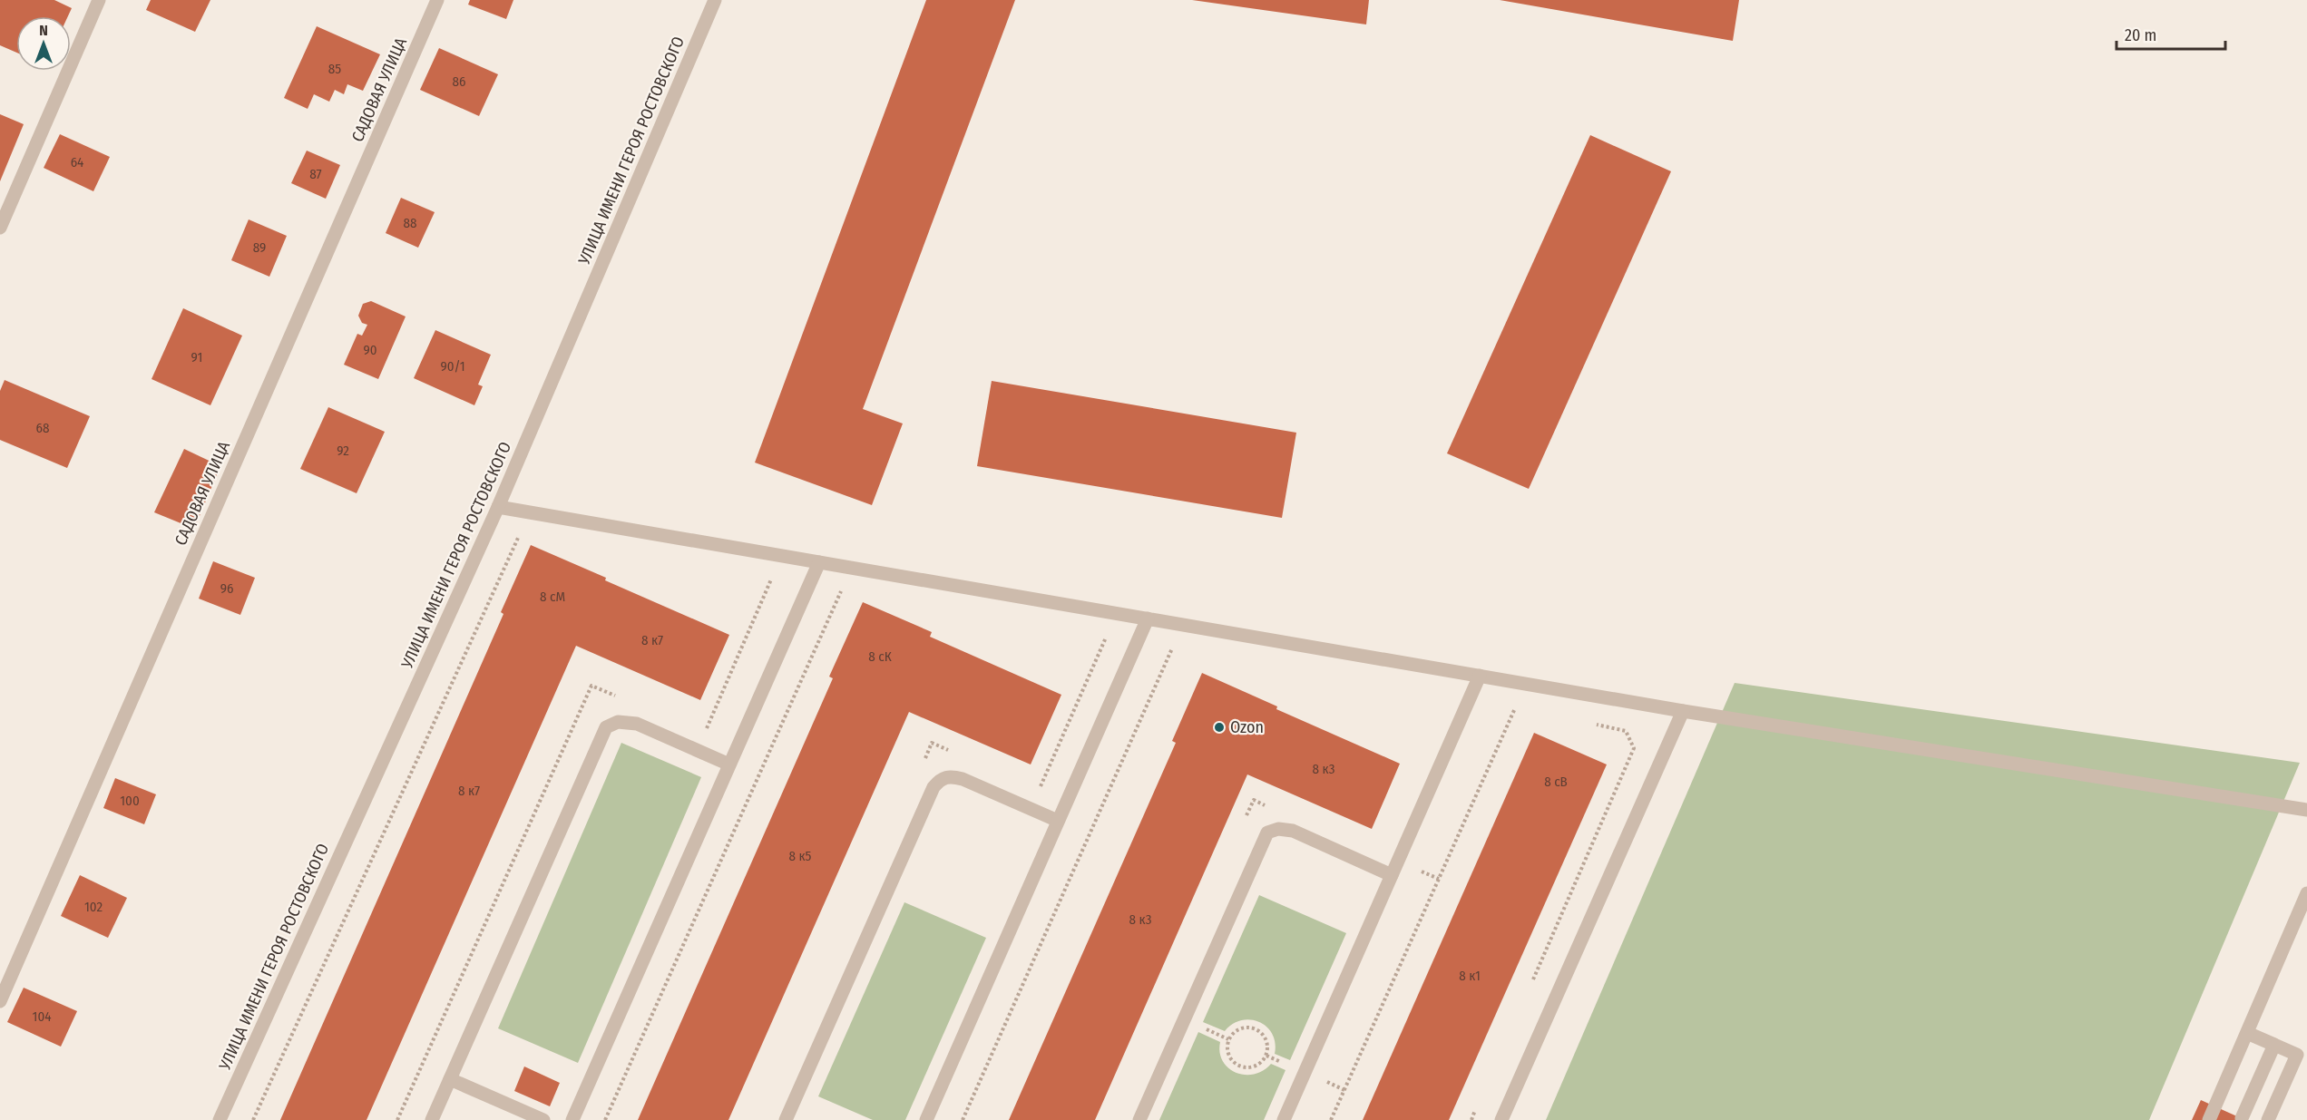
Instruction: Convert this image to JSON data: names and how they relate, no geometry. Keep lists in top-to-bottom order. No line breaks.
{"streets":{"street":["САДОВАЯ УЛИЦА","УЛИЦА ИМЕНИ ГЕРОЯ РОСТОВСКОГО"]},"places":["Ozon"],"house_numbers":["85","86","64","87","88","89","90","91","90/1","68","92","96","8 сМ","8 к7","8 сК","8 к3","8 сВ","8 к7","100","8 к5","102","8 к3","8 к1","104"],"scale_bar":"20 m","north":"top"}
